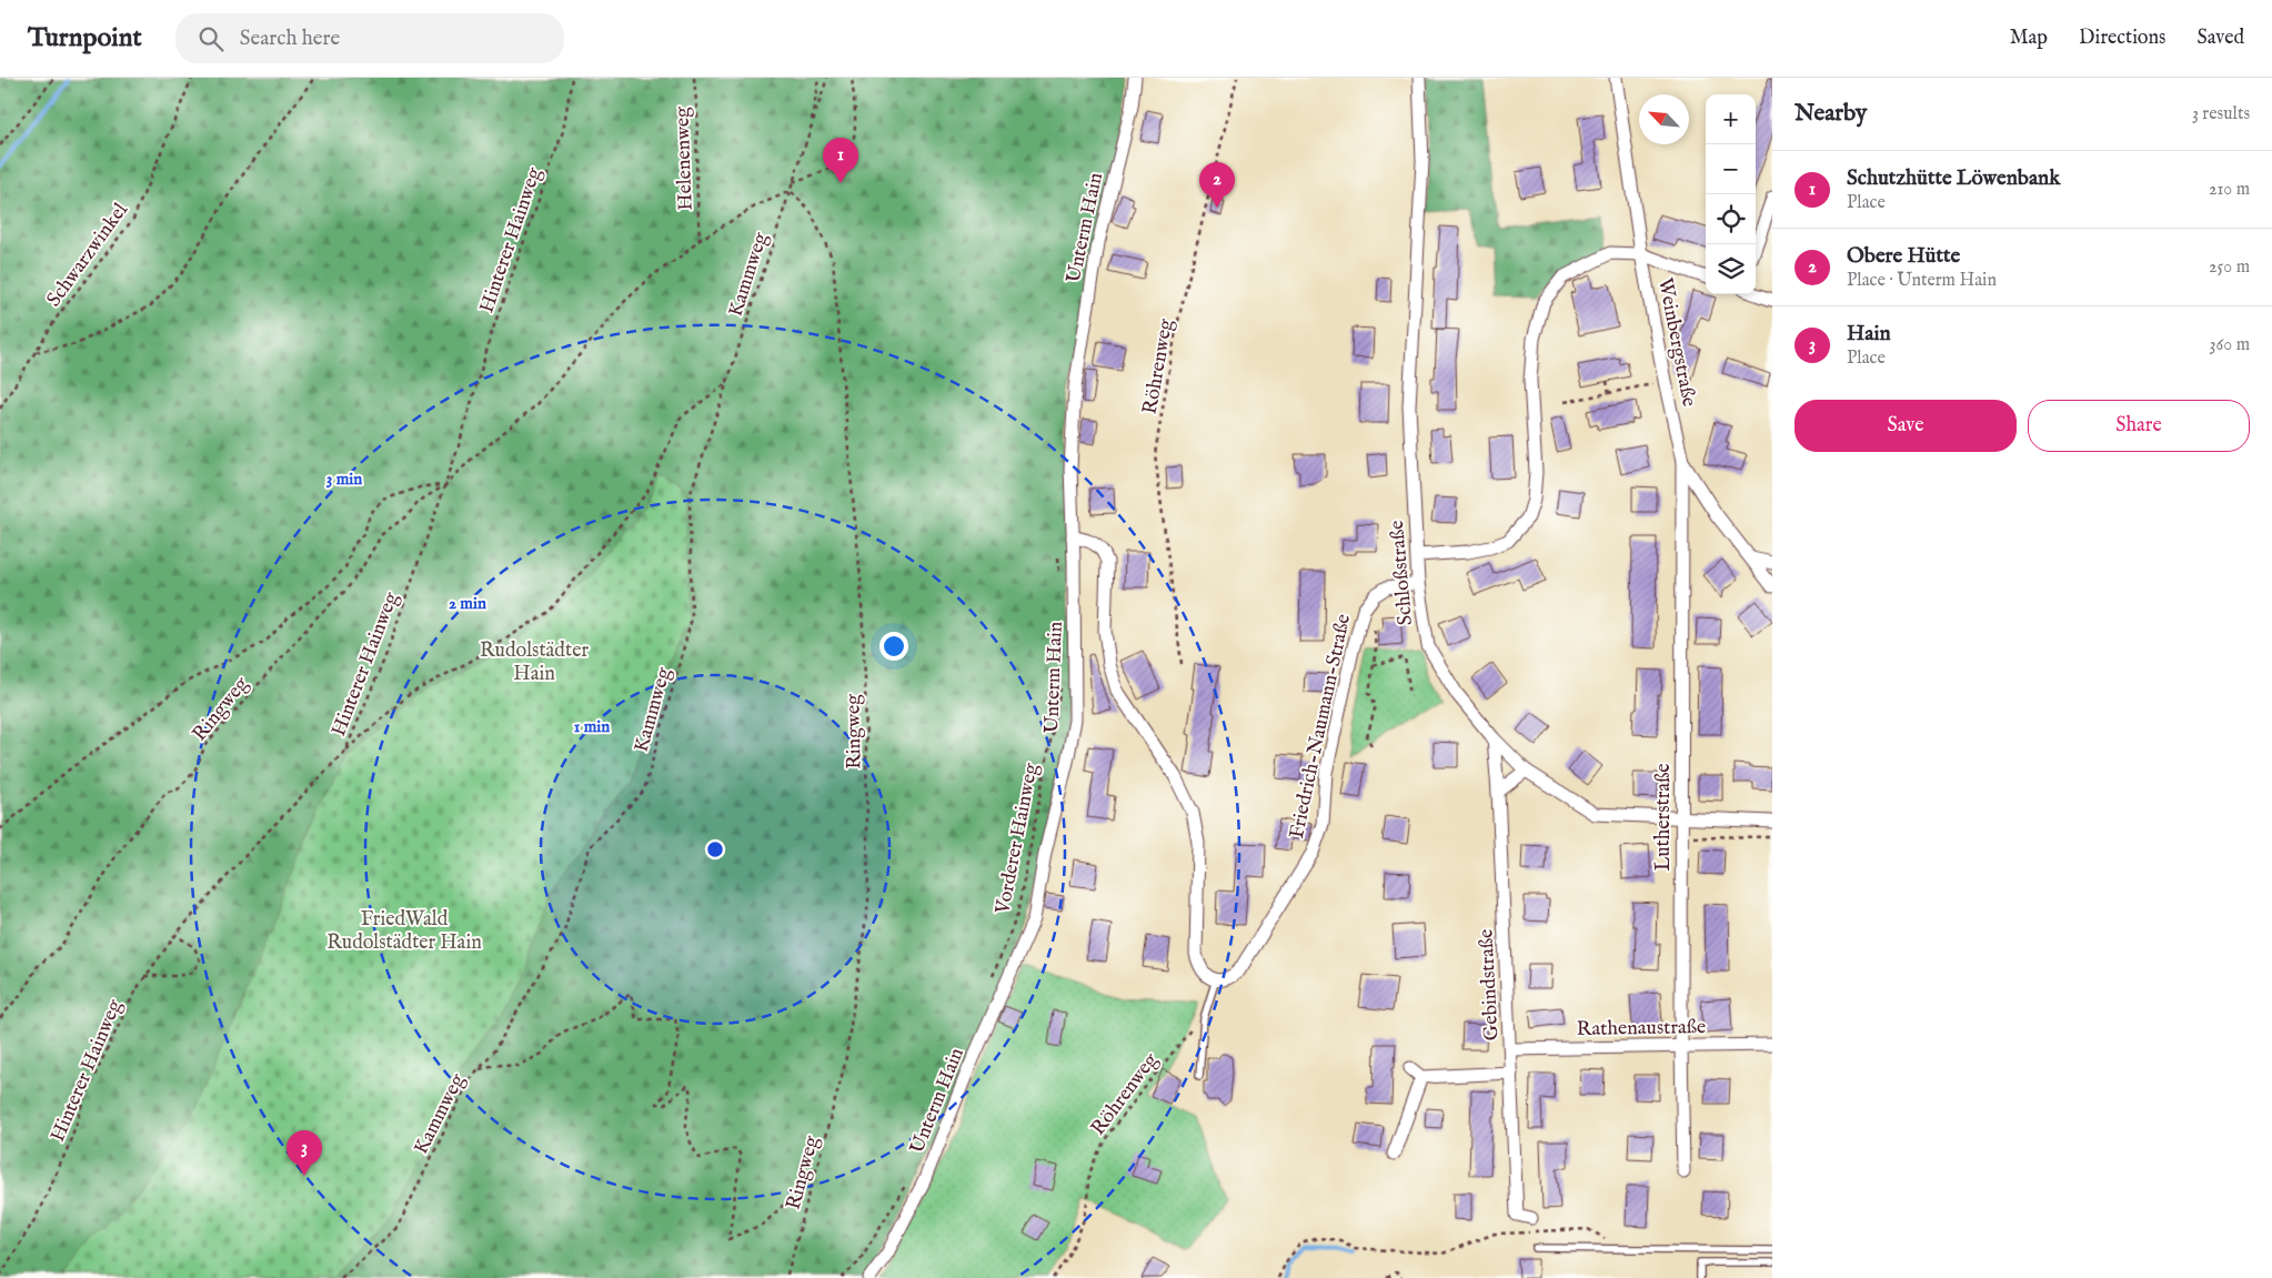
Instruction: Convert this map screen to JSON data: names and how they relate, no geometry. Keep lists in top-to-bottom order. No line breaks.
{"streets":{"street":["Unterm Hain","Weinbergstraße","Schloßstraße","Friedrich-Naumann-Straße","Lutherstraße","Gebindstraße","Rathenaustraße"],"path":["Helenenweg","Hinterer Hainweg","Schwarzwinkel","Kammweg","Röhrenweg","Ringweg","Vorderer Hainweg"]},"crossings":[["Hinterer Hainweg","Ringweg"],["Kammweg","Ringweg"],["Weinbergstraße","Lutherstraße"],["Schloßstraße","Friedrich-Naumann-Straße"],["Schloßstraße","Lutherstraße"],["Schloßstraße","Gebindstraße"],["Lutherstraße","Rathenaustraße"],["Gebindstraße","Rathenaustraße"]],"parks":["Rudolstädter Hain","FriedWald Rudolstädter Hain"],"north":"top left","page":{"header":"Turnpoint","search":"Search here","nav":["Map","Directions","Saved"],"heading":["Nearby","3 results"],"map_buttons":["+","−"],"pins":["1","2","3"],"list":[{"mark":"1","name":"Schutzhütte Löwenbank","note":"Place","value":"210 m"},{"mark":"2","name":"Obere Hütte","note":"Place · Unterm Hain","value":"250 m"},{"mark":"3","name":"Hain","note":"Place","value":"360 m"}],"buttons":["Save","Share"]},"rings":["3 min","2 min","1 min"]}
